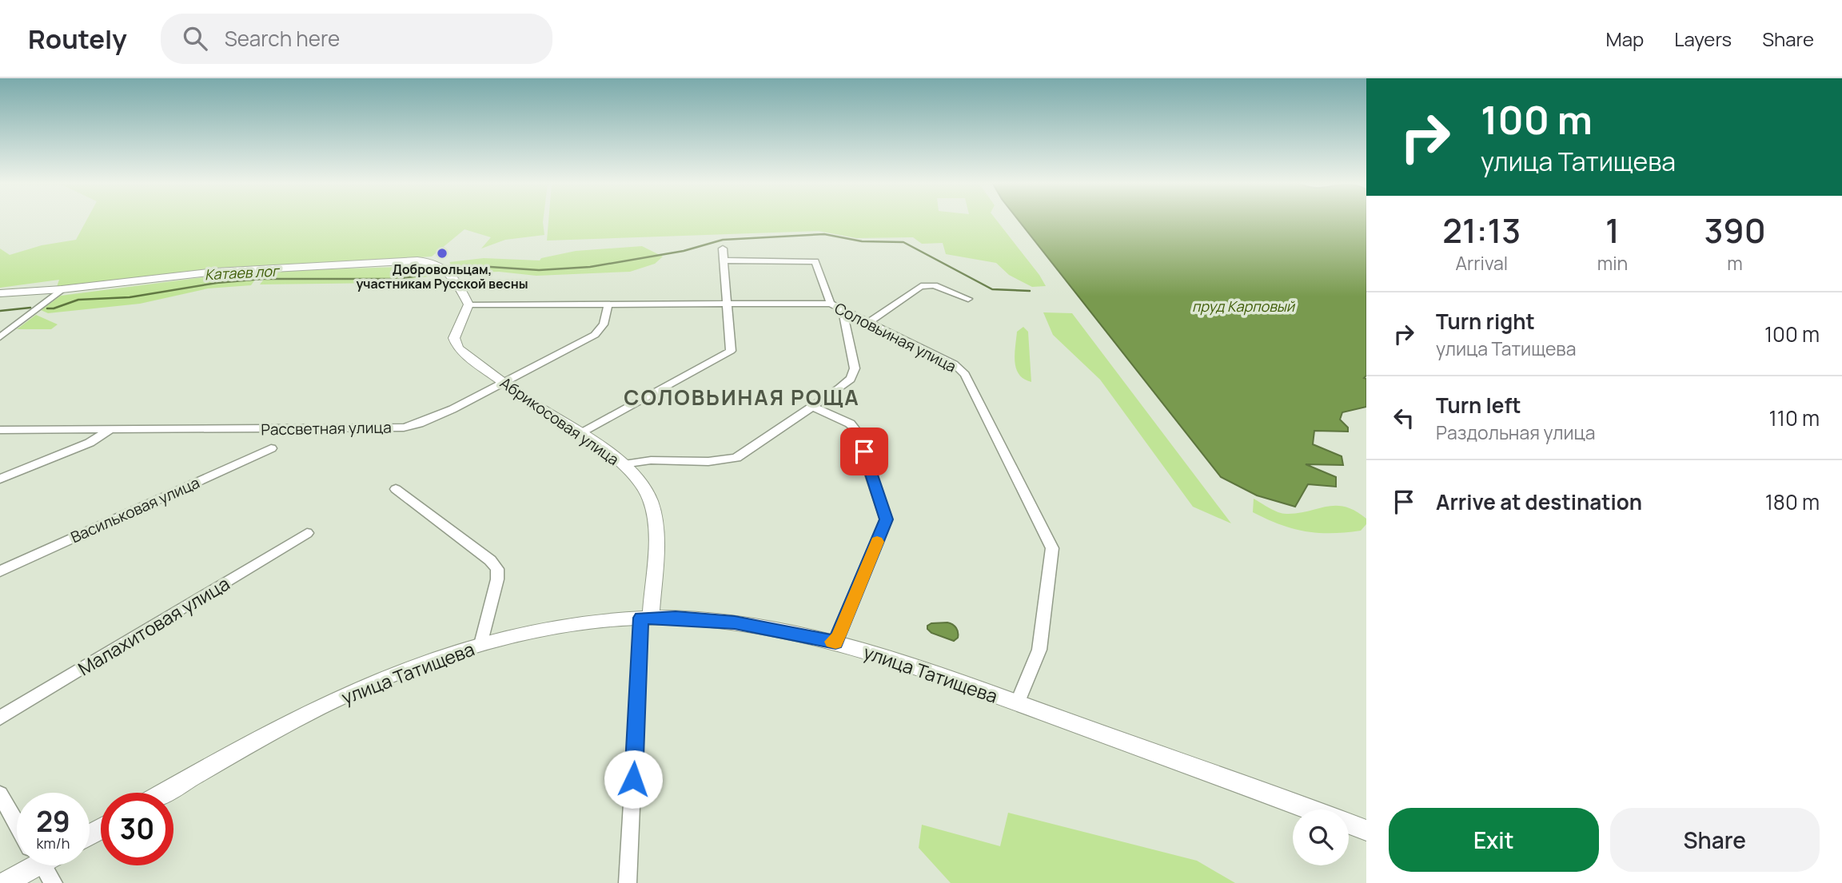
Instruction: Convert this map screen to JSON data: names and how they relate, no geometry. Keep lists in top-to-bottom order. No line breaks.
{"streets":{"street":["Соловьиная улица","Абрикосовая улица","Рассветная улица","Васильковая улица","Малахитовая улица","улица Татищева"]},"crossings":[["Соловьиная улица","Абрикосовая улица"],["Соловьиная улица","Рассветная улица"],["Соловьиная улица","улица Татищева"],["Абрикосовая улица","Рассветная улица"],["Абрикосовая улица","улица Татищева"]],"districts":["СОЛОВЬИНАЯ РОЩА"],"water":["Катаев лог","пруд Карповый"],"places":["Добровольцам, участникам Русской весны"],"page":{"header":"Routely","search":"Search here","nav":["Map","Layers","Share"],"turn":["100 m","улица Татищева"],"eta":["21:13","Arrival","1","min","390","m"],"list":[{"name":"Turn right","note":"улица Татищева","value":"100 m"},{"name":"Turn left","note":"Раздольная улица","value":"110 m"},{"name":"Arrive at destination","value":"180 m"}],"speed":"29 km/h","limit":"30","buttons":["Exit","Share"]}}
